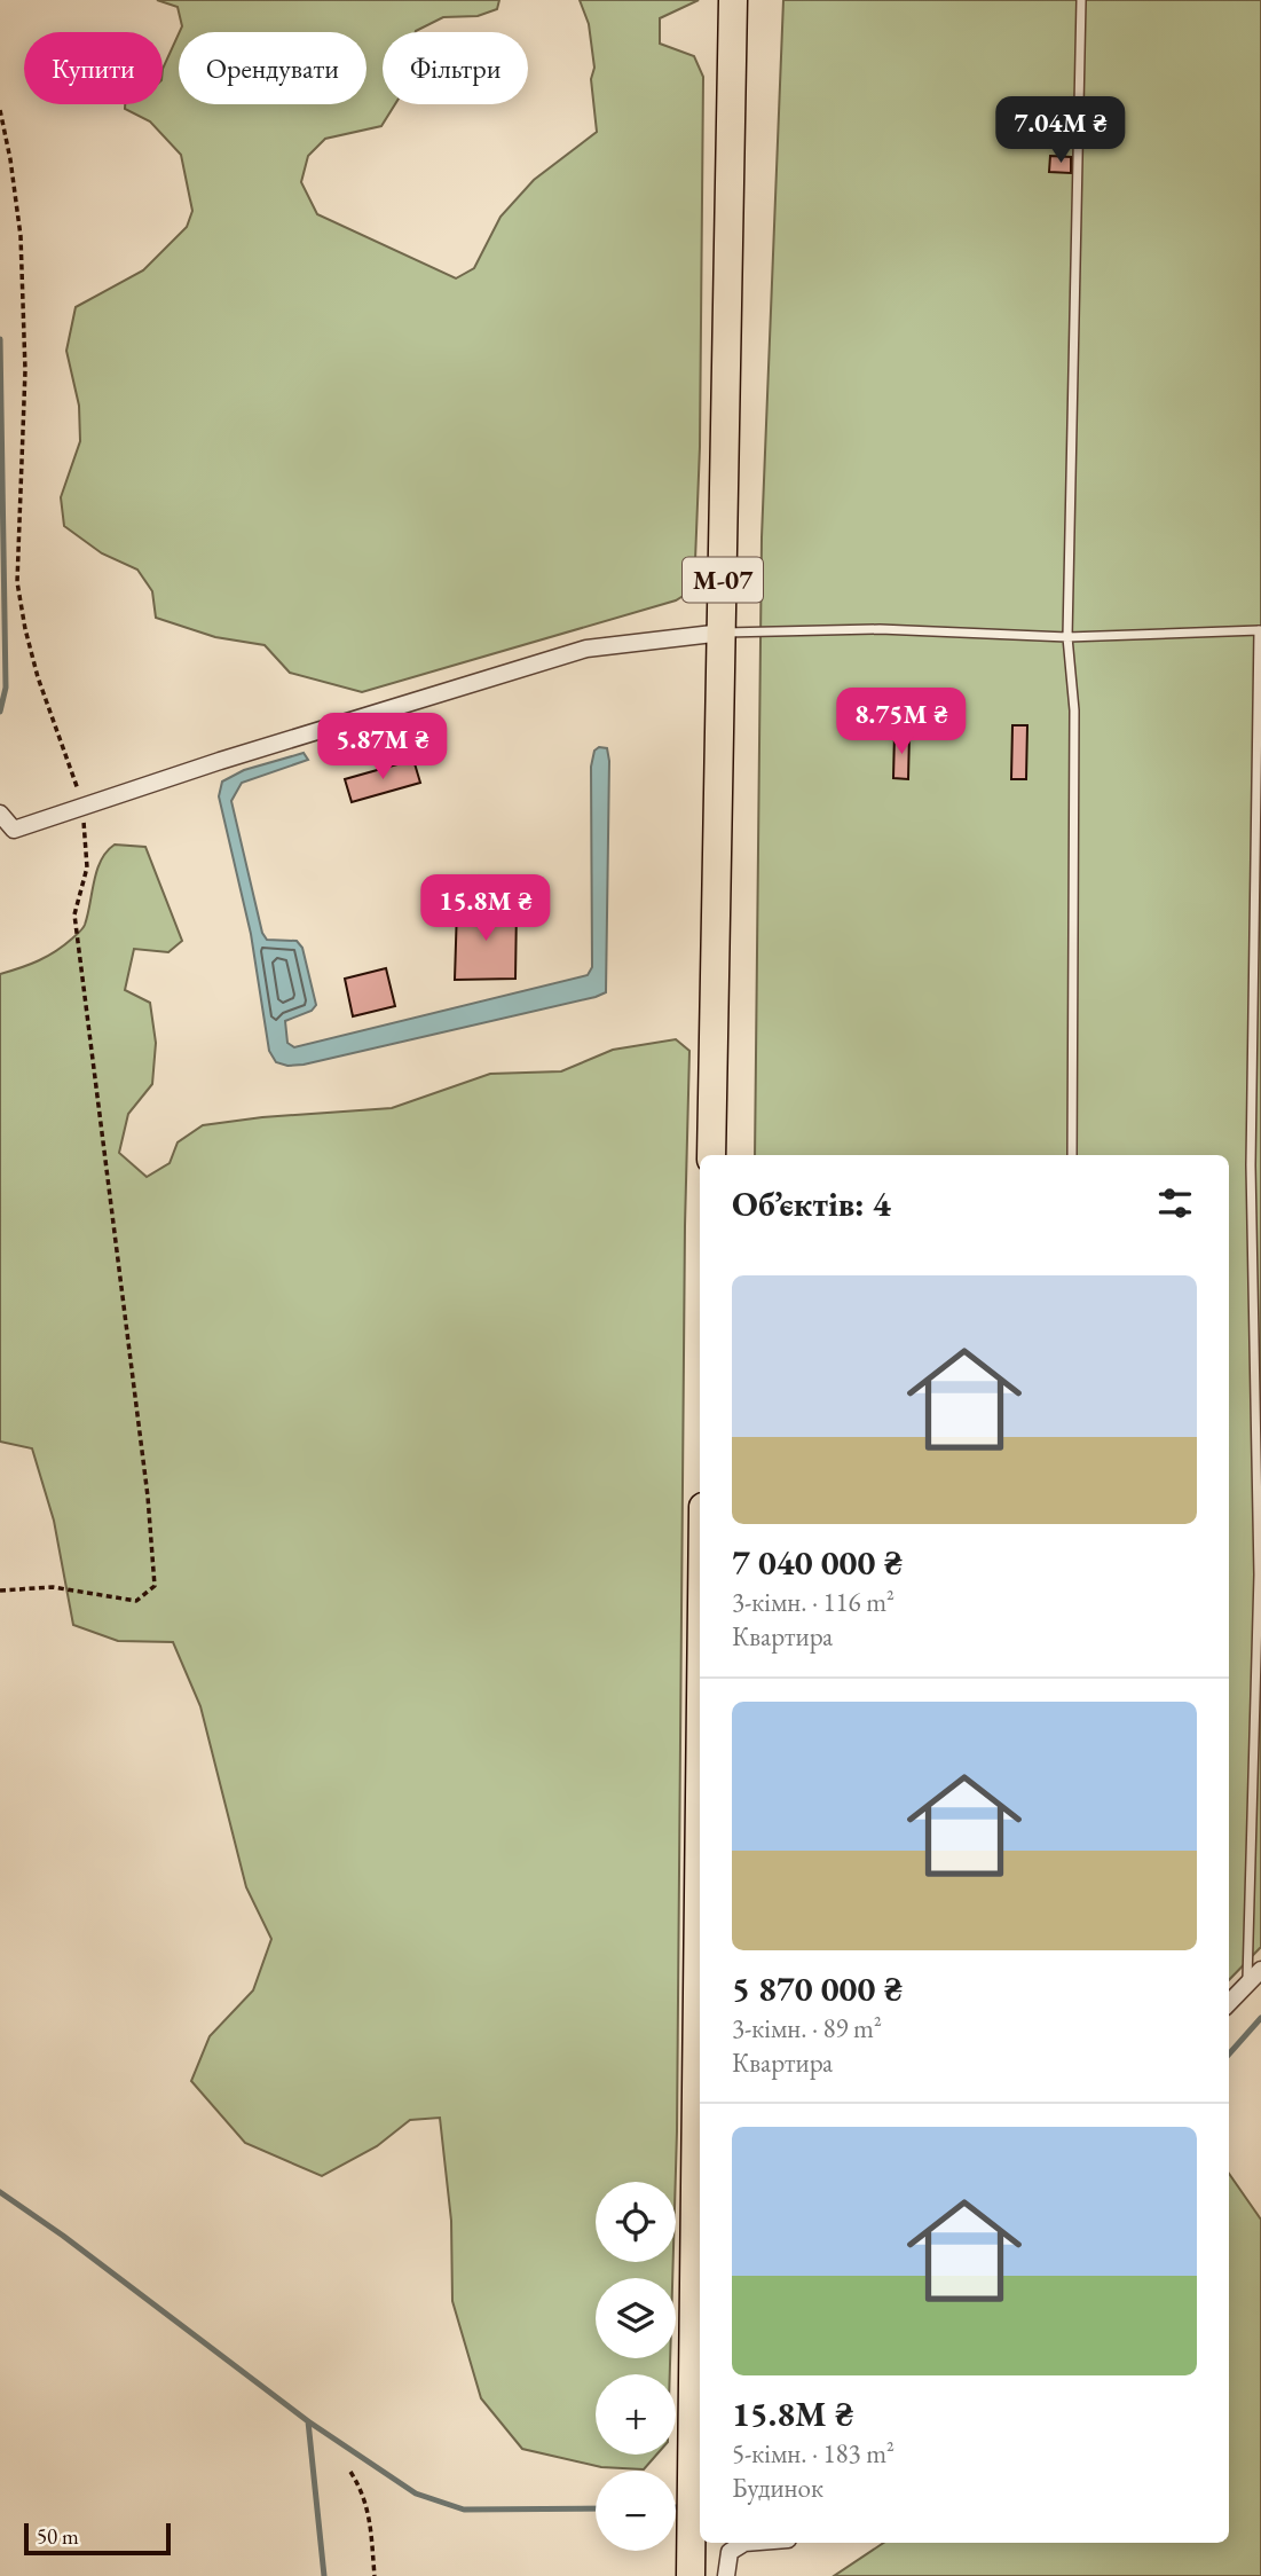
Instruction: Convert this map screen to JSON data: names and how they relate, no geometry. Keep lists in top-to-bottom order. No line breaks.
{"streets":{"highway":["М-07"]},"scale_bar":"50 m","page":{"chip":["Купити","Орендувати","Фільтри"],"price":["7.04M ₴","8.75M ₴","5.87M ₴","15.8M ₴"],"heading":"Об’єктів: 4","list":[{"name":"7 040 000 ₴","note":"3-кімн. · 116 m² · Квартира"},{"name":"5 870 000 ₴","note":"3-кімн. · 89 m² · Квартира"},{"name":"15.8M ₴","note":"5-кімн. · 183 m² · Будинок"}],"map_buttons":["+","−"],"scale":"50 m"}}
